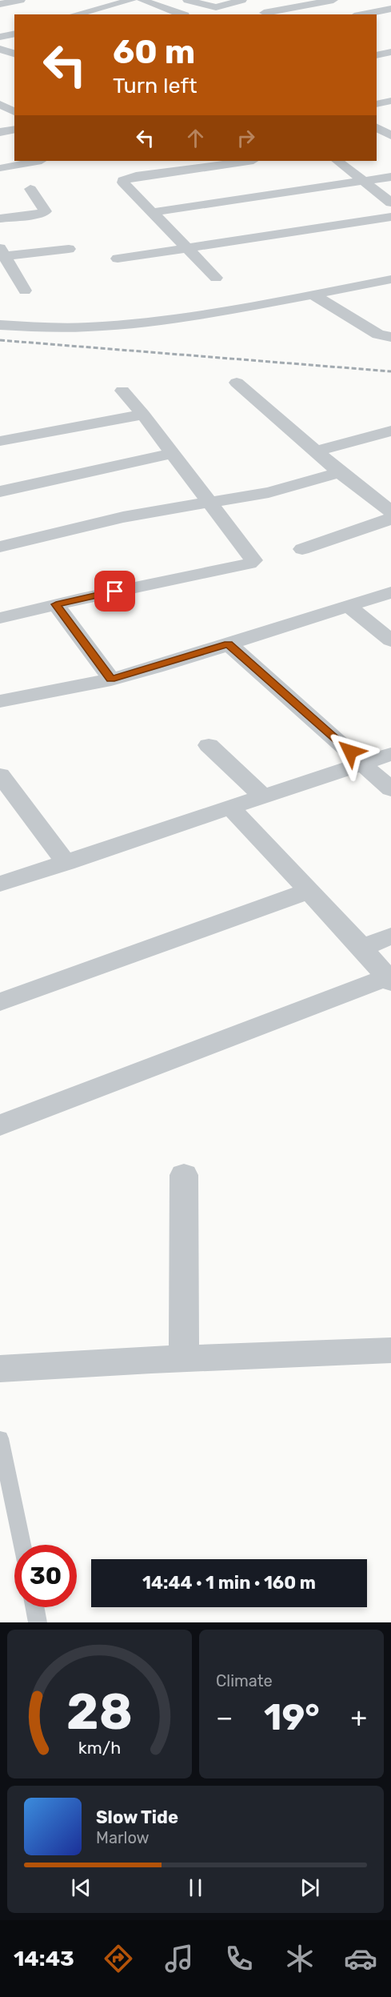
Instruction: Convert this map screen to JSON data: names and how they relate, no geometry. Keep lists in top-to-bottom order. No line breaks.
{"page":{"turn":["60 m","Turn left"],"limit":"30","trip":"14:44 · 1 min · 160 m","tile":"Climate","heat":["−","19°","+"],"song":["Slow Tide","Marlow"],"tabs":"14:43","gauge":["28","km/h"]}}
